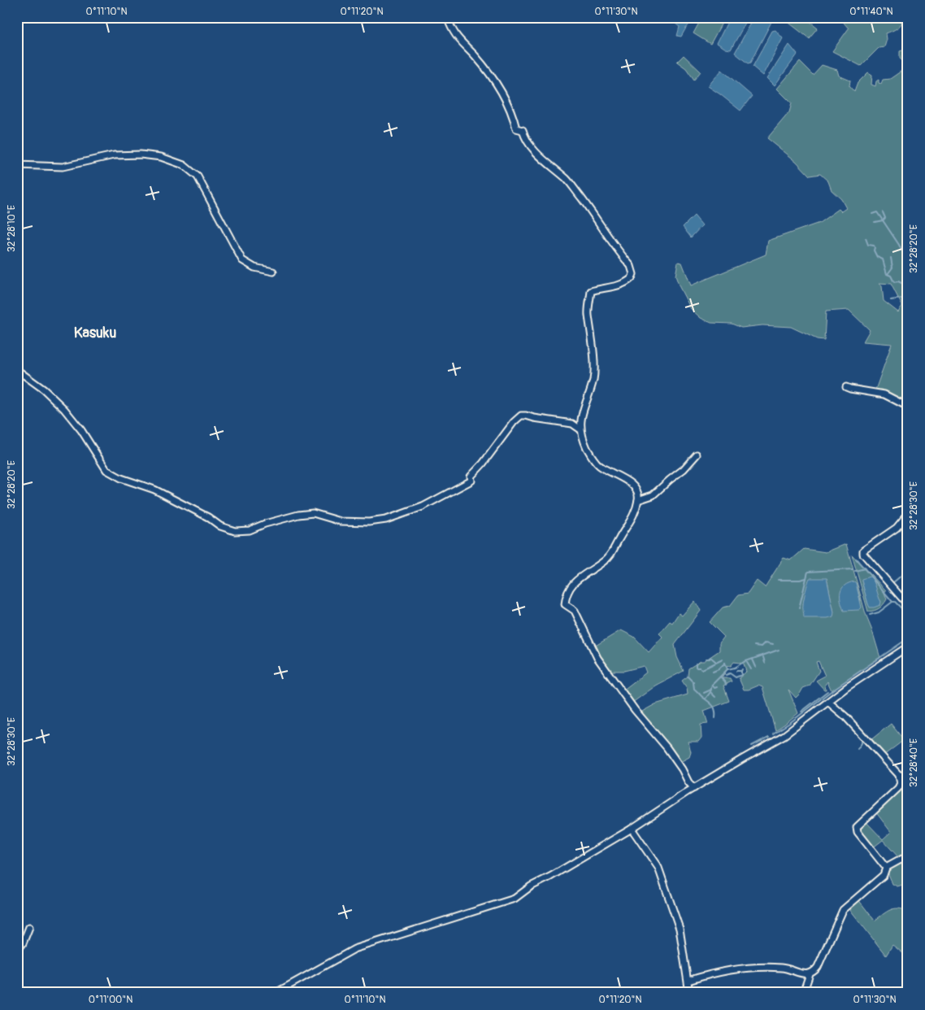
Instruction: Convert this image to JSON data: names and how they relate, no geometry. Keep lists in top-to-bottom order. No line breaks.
{"districts":["Kasuku"],"coordinates":["0°11'10\"N","0°11'20\"N","0°11'30\"N","0°11'40\"N","32°28'10\"E","32°28'20\"E","32°28'30\"E","32°28'40\"E","0°11'00\"N"]}
